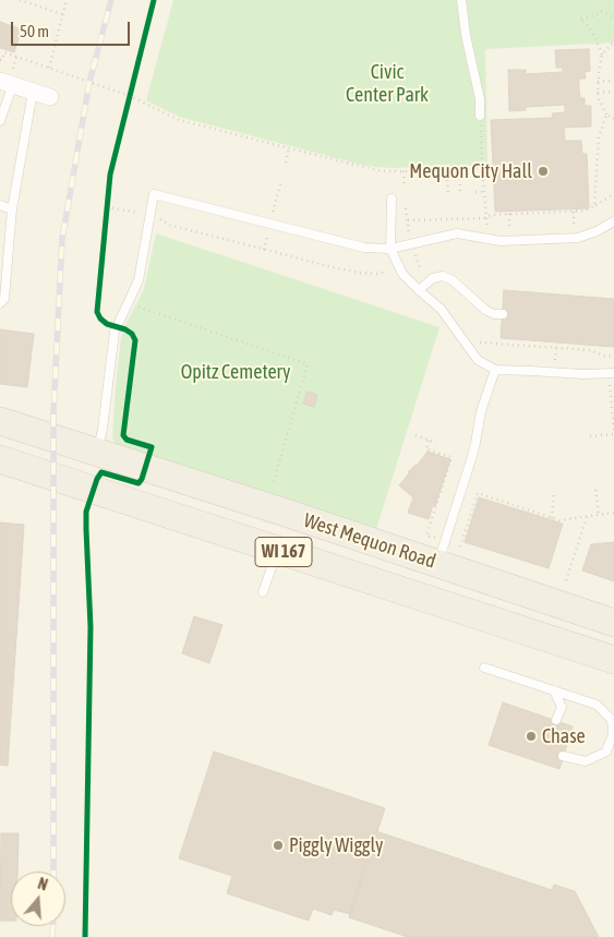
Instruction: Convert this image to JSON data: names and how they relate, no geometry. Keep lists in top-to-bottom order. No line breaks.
{"streets":{"main road":["West Mequon Road","WI 167"]},"parks":["Civic Center Park","Opitz Cemetery"],"places":["Mequon City Hall","Chase","Piggly Wiggly"],"scale_bar":"50 m","north":"top"}
